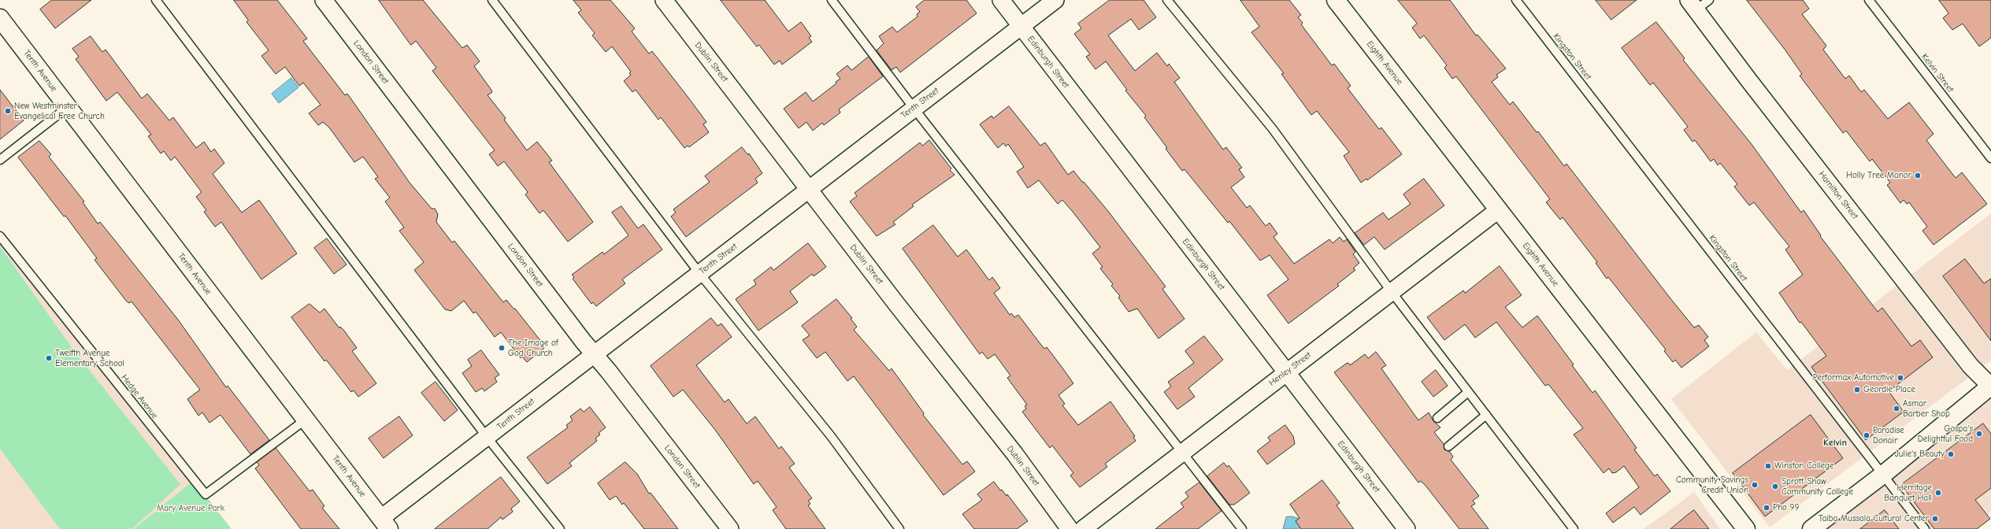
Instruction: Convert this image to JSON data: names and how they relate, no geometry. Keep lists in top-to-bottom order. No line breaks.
{"streets":{"street":["London Street","Dublin Street","Edinburgh Street","Eighth Avenue","Tenth Avenue","Tenth Street","Hamilton Street","Henley Street"],"lane":["Kingston Street","Kelvin Street","Hedge Avenue"]},"crossings":[["London Street","Tenth Street"],["Dublin Street","Tenth Street"],["Edinburgh Street","Tenth Street"],["Edinburgh Street","Henley Street"],["Eighth Avenue","Henley Street"],["Tenth Avenue","Tenth Street"],["Tenth Avenue","Hedge Avenue"]],"districts":["Kelvin"],"parks":["Mary Avenue Park"],"places":["New Westminster Evangelical Free Church","Holly Tree Manor","The Image of God Church","Twelfth Avenue Elementary School","Performax Automotive","Geordie Place","Asmar Barber Shop","Gospa's Delightful Food","Paradise Donair","Julie's Beauty","Winston College","Community Savings Credit Union","Sprott-Shaw Community College","Herritage Banquet Hall","Pho 99","Taiba Mussala Cultural Center"]}
